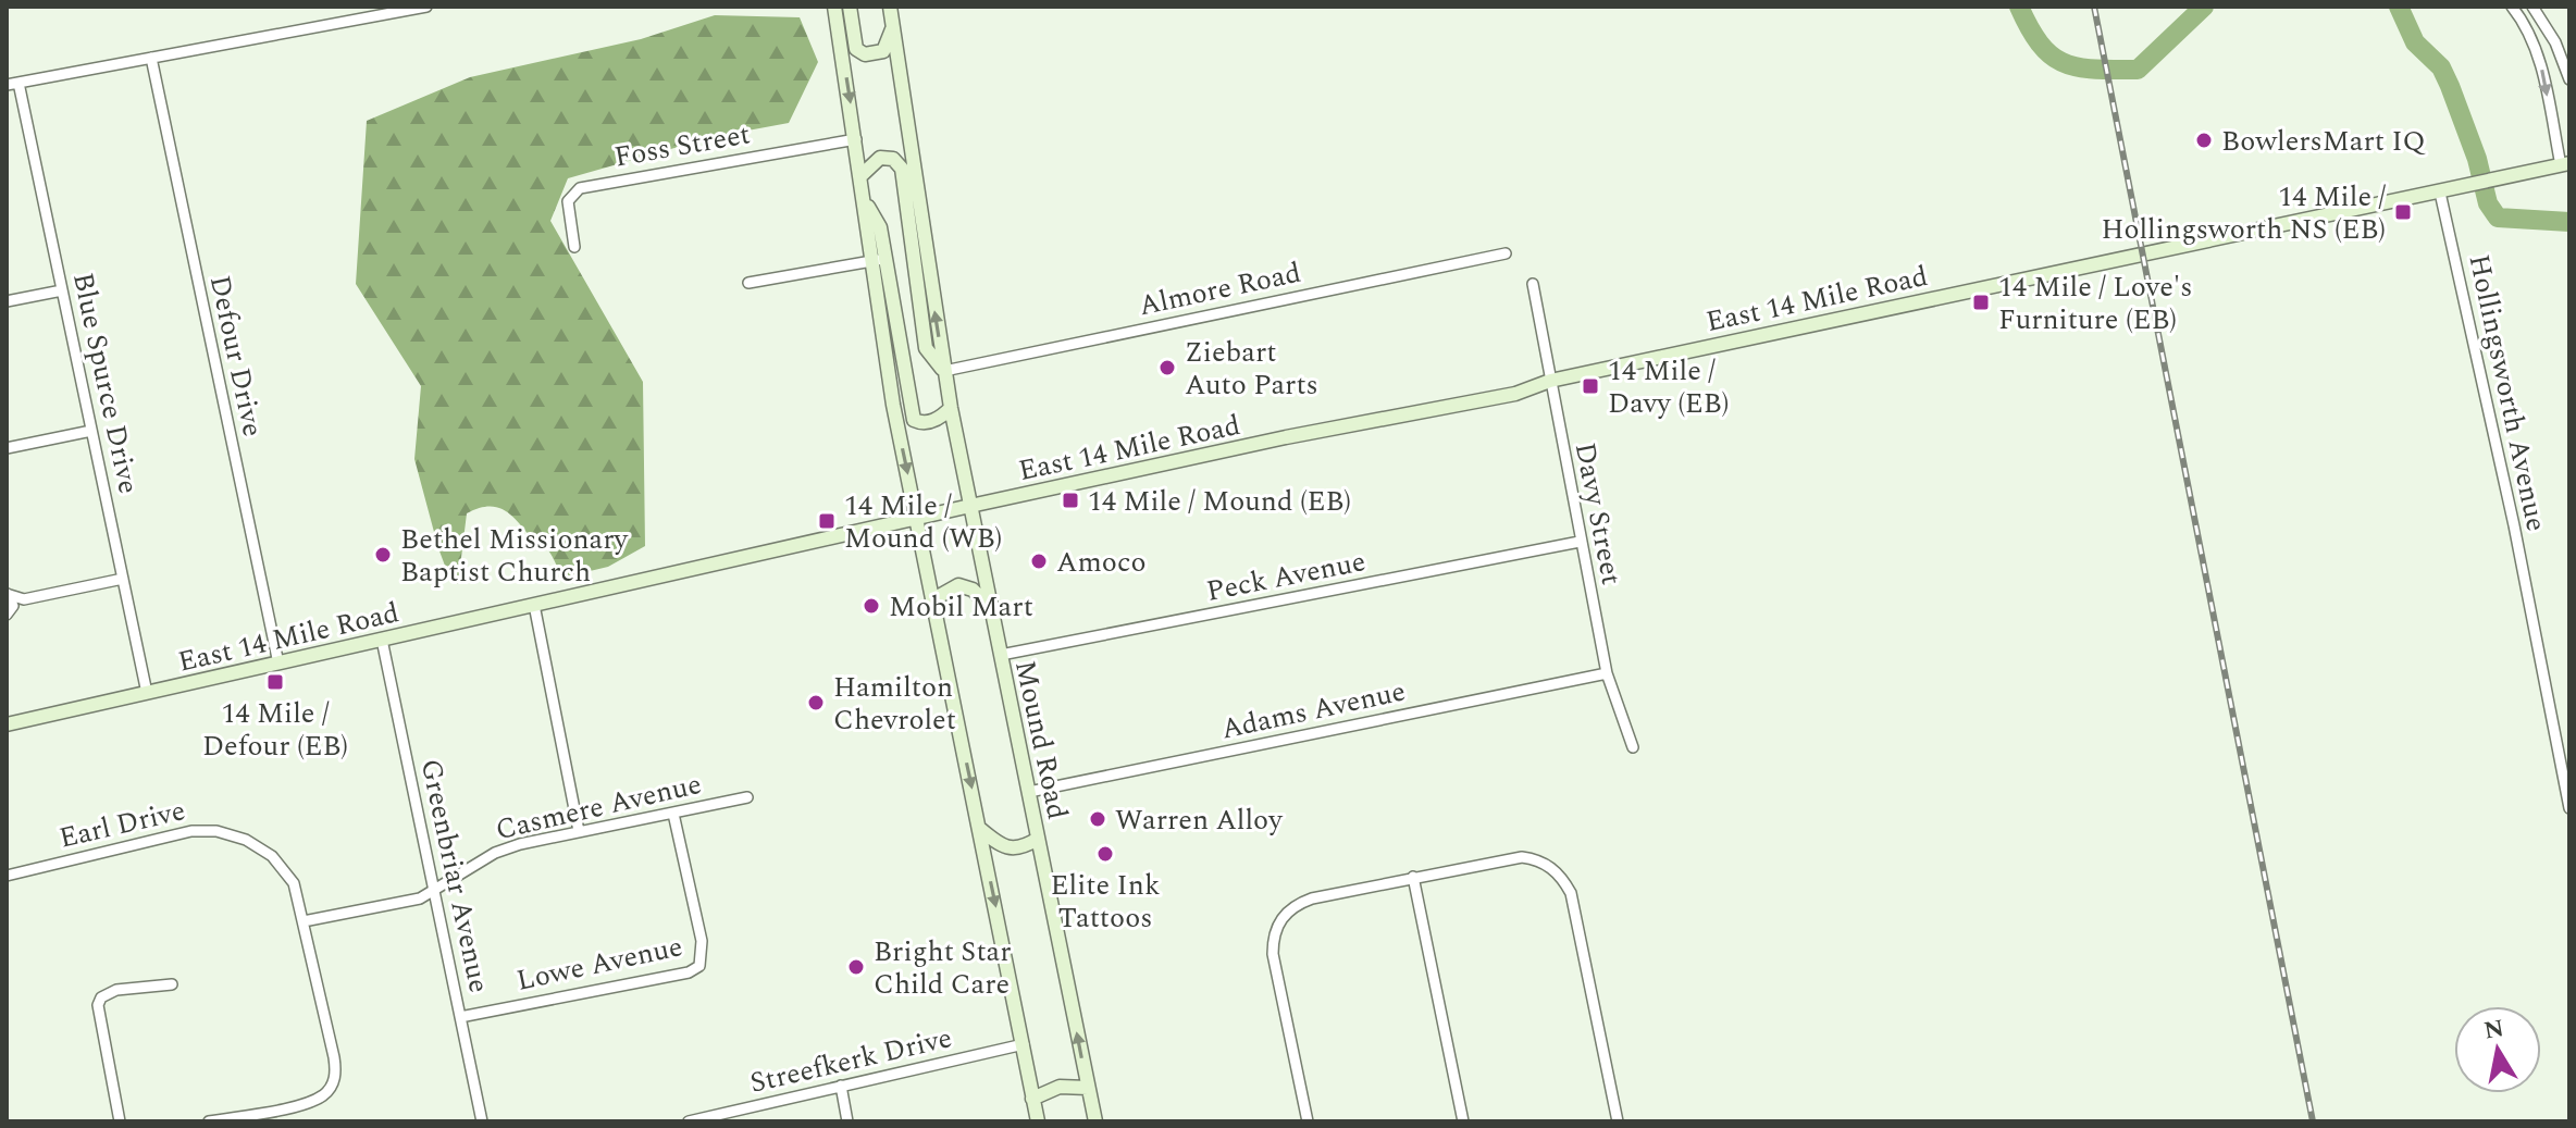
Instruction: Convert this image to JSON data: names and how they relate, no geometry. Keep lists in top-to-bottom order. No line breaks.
{"streets":{"main road":["East 14 Mile Road","Mound Road"],"street":["Foss Street","Almore Road","Defour Drive","Blue Spurce Drive","Hollingsworth Avenue","Davy Street","Peck Avenue","Adams Avenue","Casmere Avenue","Earl Drive","Greenbriar Avenue","Lowe Avenue","Streefkerk Drive"]},"crossings":[["Almore Road","Mound Road"],["East 14 Mile Road","Defour Drive"],["East 14 Mile Road","Blue Spurce Drive"],["East 14 Mile Road","Hollingsworth Avenue"],["East 14 Mile Road","Davy Street"],["East 14 Mile Road","Mound Road"],["East 14 Mile Road","Greenbriar Avenue"],["Davy Street","Peck Avenue"],["Davy Street","Adams Avenue"],["Peck Avenue","Mound Road"],["Adams Avenue","Mound Road"],["Casmere Avenue","Earl Drive"],["Casmere Avenue","Greenbriar Avenue"],["Casmere Avenue","Lowe Avenue"],["Greenbriar Avenue","Lowe Avenue"]],"places":{"other":["BowlersMart IQ","Ziebart Auto Parts","Bethel Missionary Baptist Church","Amoco","Mobil Mart","Hamilton Chevrolet","Warren Alloy","Elite Ink Tattoos","Bright Star Child Care"],"transit":["14 Mile / Hollingsworth NS (EB)","14 Mile / Love's Furniture (EB)","14 Mile / Davy (EB)","14 Mile / Mound (EB)","14 Mile / Mound (WB)","14 Mile / Defour (EB)"]},"north":"top"}
